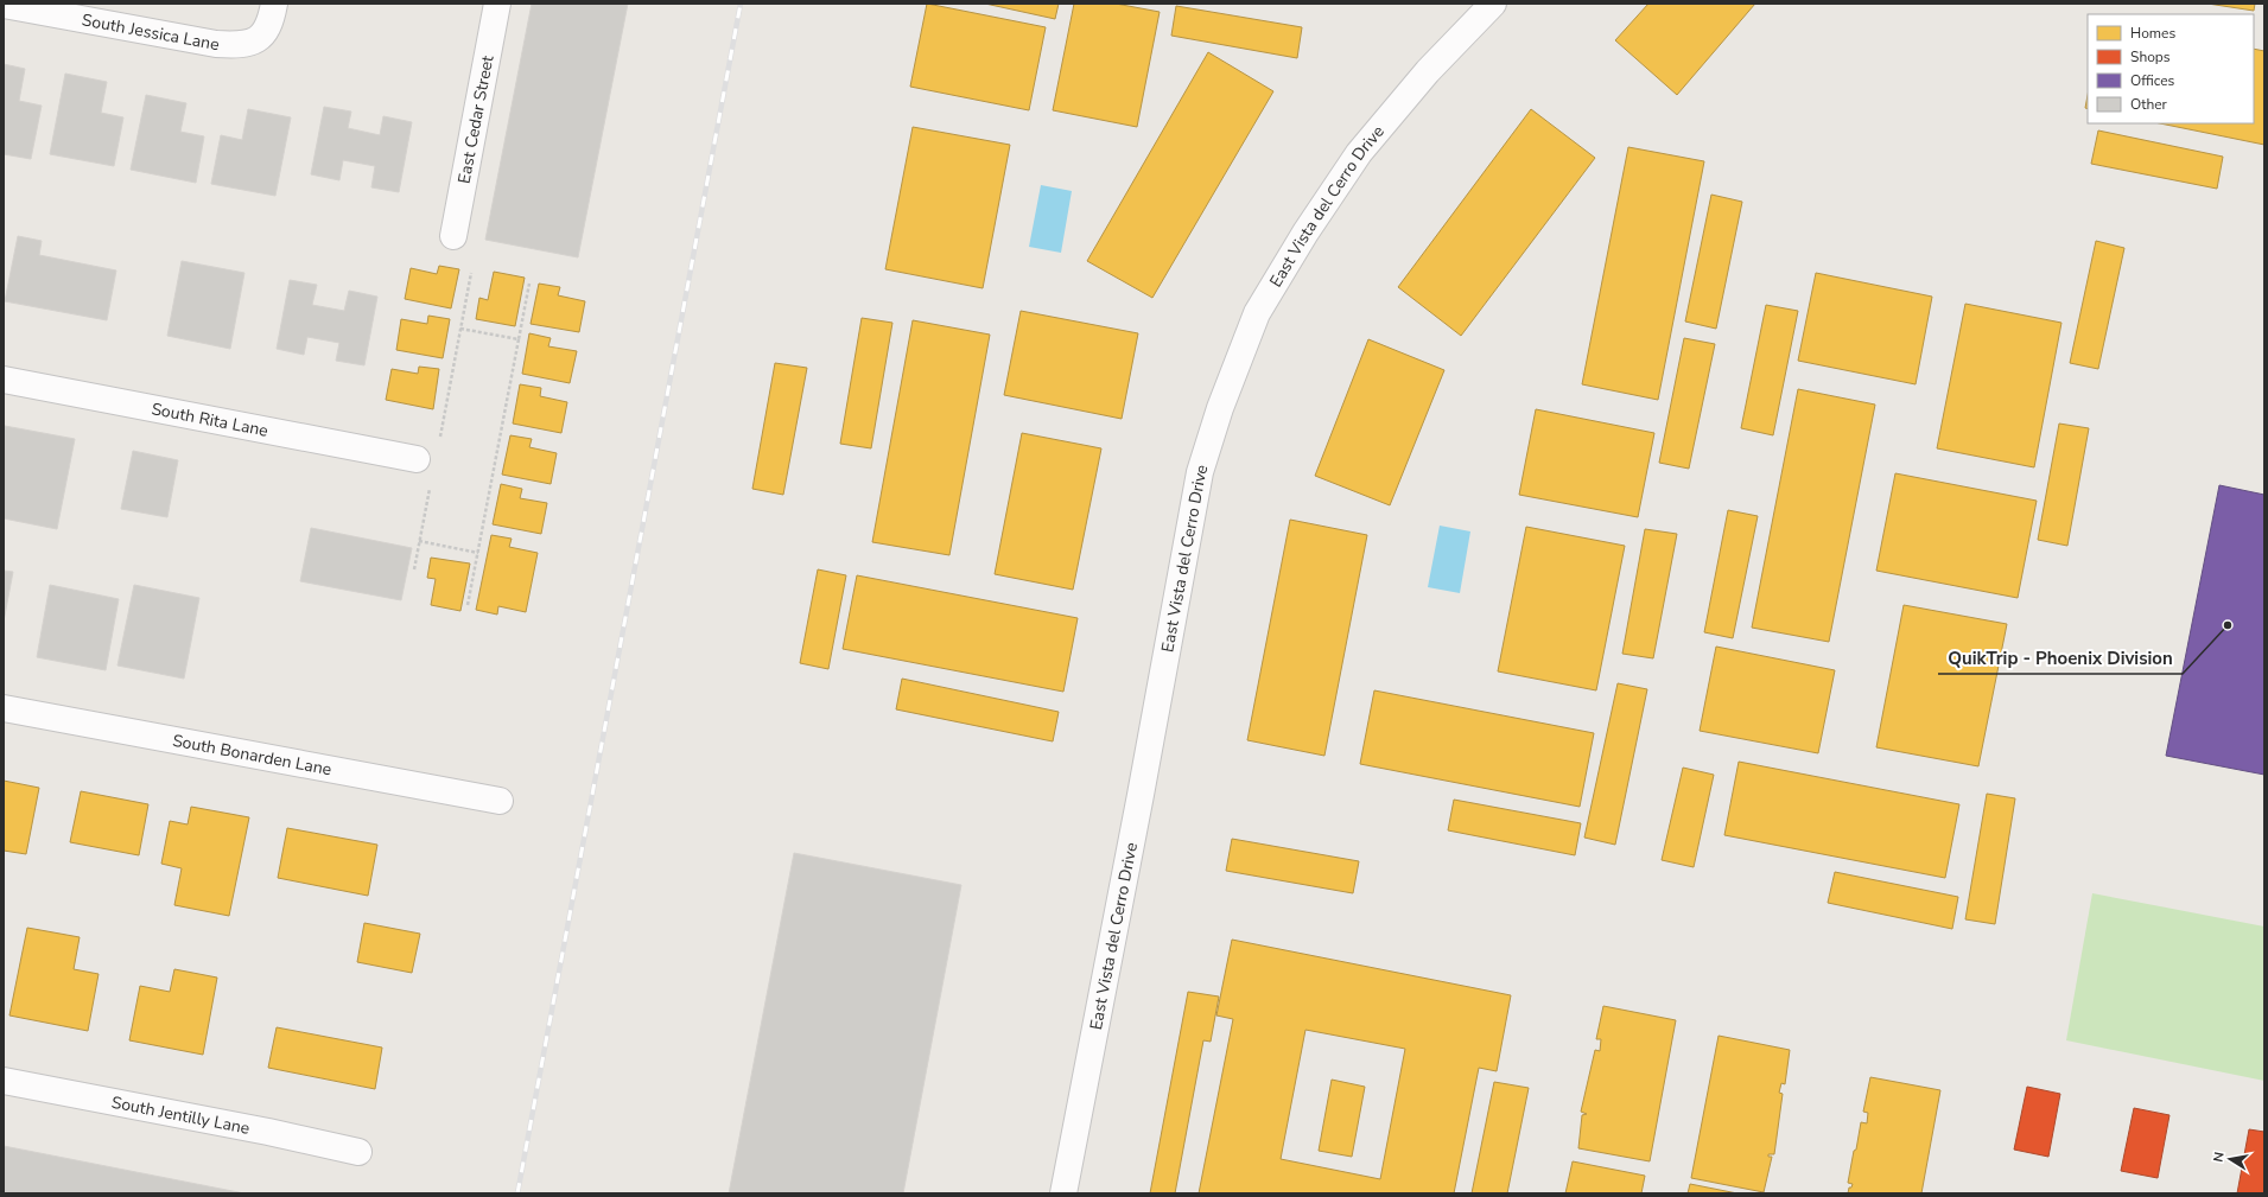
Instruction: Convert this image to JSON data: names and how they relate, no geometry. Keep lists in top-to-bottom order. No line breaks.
{"streets":{"street":["South Jessica Lane","East Cedar Street","East Vista del Cerro Drive","South Rita Lane","South Bonarden Lane","South Jentilly Lane"]},"places":["QuikTrip - Phoenix Division"],"legend":["Homes","Shops","Offices","Other"],"north":"left"}
